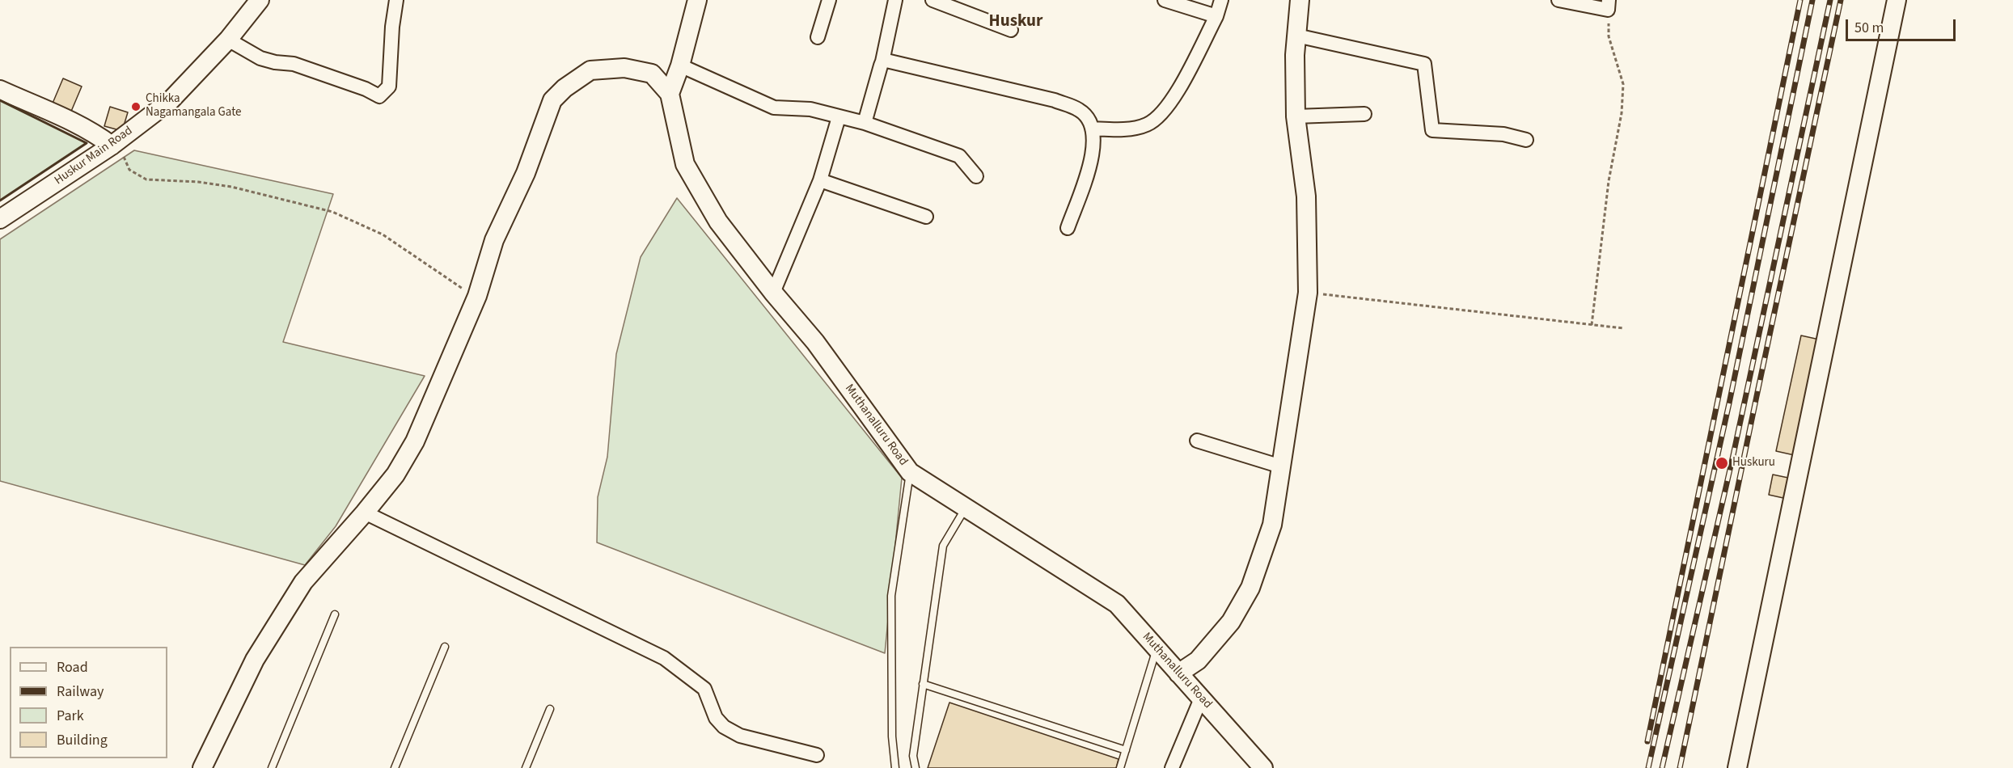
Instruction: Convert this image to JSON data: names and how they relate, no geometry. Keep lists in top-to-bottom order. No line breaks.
{"streets":{"street":["Huskur Main Road","Muthanalluru Road"]},"districts":["Huskur"],"places":["Chikka Nagamangala Gate","Huskuru"],"legend":["Road","Railway","Park","Building"],"scale_bar":"50 m"}
